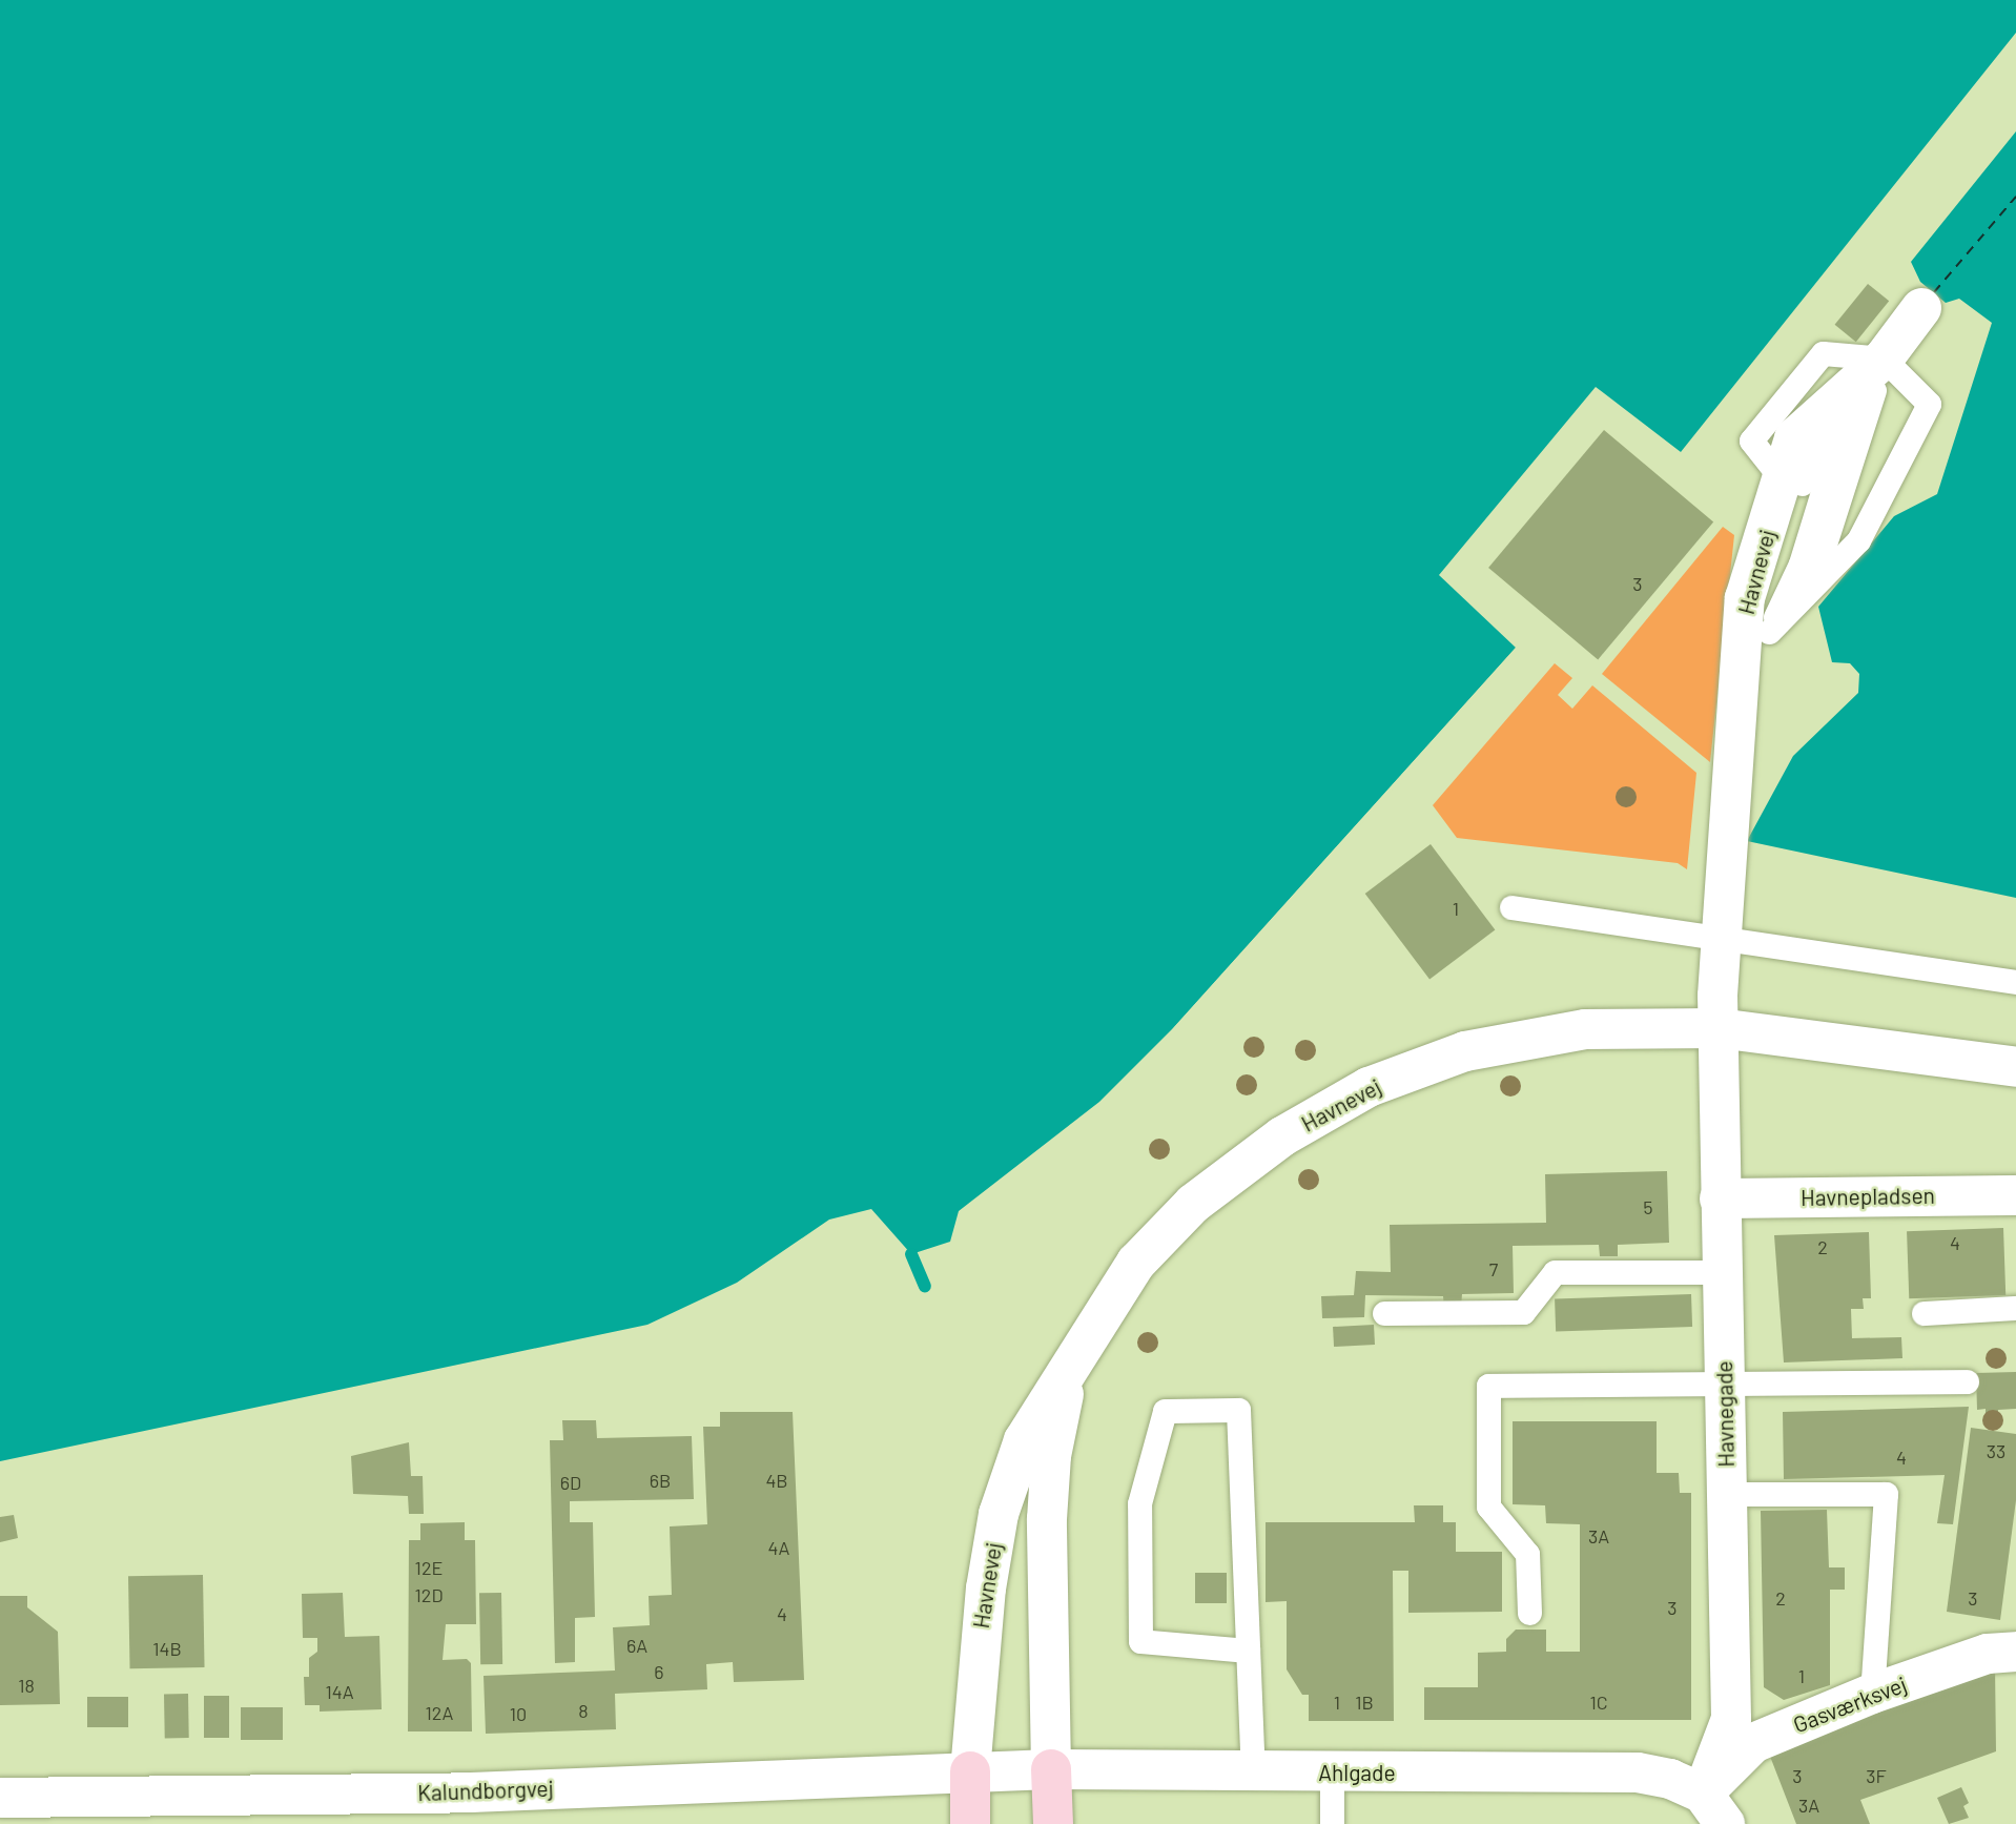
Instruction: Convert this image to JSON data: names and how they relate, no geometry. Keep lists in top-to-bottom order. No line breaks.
{"streets":{"street":["Havnevej","Havnepladsen","Havnegade","Gasværksvej","Ahlgade","Kalundborgvej"]},"crossings":[["Havnevej","Havnegade"],["Havnevej","Ahlgade"],["Havnevej","Kalundborgvej"],["Havnepladsen","Havnegade"],["Havnegade","Gasværksvej"],["Havnegade","Ahlgade"],["Gasværksvej","Ahlgade"],["Ahlgade","Kalundborgvej"]],"house_numbers":["3","1","5","4","2","7","33","4","6B","4B","6D","3A","4A","12E","12D","2","3","3","4","6A","14B","6","1","18","14A","1","1B","1C","8","12A","10","3","3F","3A"]}
